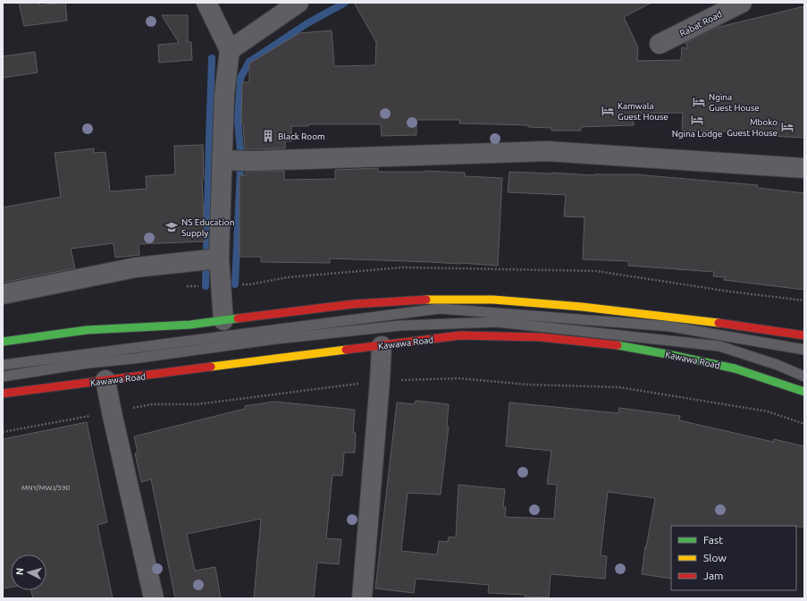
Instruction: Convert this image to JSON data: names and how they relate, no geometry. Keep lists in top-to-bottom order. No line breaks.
{"streets":{"main road":["Kawawa Road"],"street":["Rabat Road"]},"places":{"hotel":["Ngina Guest House","Kamwala Guest House","Ngina Lodge","Mboko Guest House"],"building":["Black Room"],"school or university":["NS Education Supply"]},"house_numbers":["MNY/MWJ/590"],"legend":["Fast","Slow","Jam"],"north":"left"}
